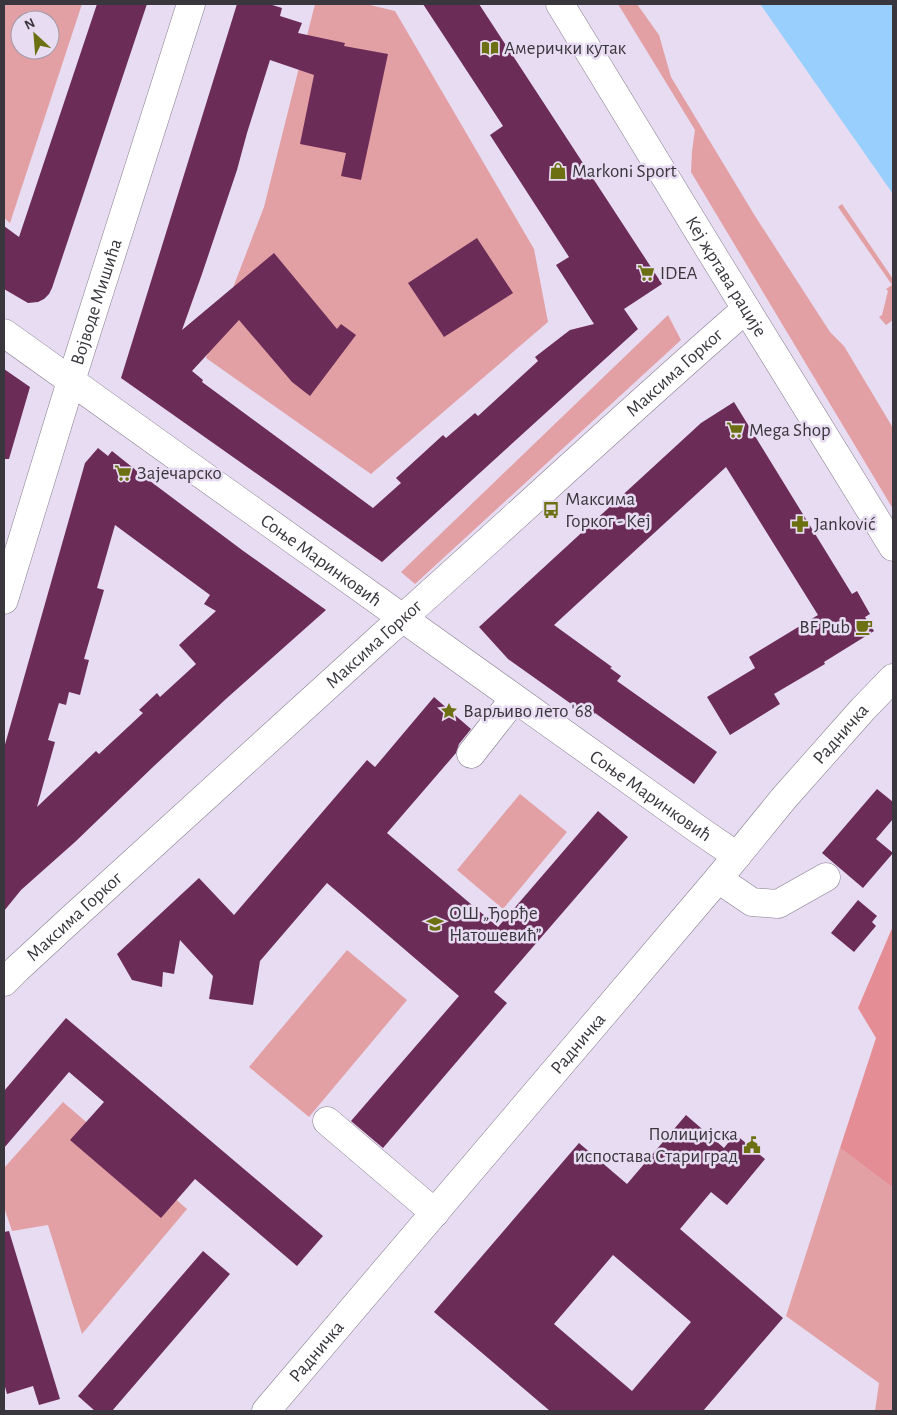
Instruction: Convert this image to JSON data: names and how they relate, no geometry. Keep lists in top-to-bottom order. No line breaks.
{"streets":{"street":["Кеј жртава рације","Војводе Мишића","Максима Горког","Соње Маринковић","Радничка"]},"crossings":[["Кеј жртава рације","Максима Горког"],["Војводе Мишића","Соње Маринковић"],["Максима Горког","Соње Маринковић"],["Соње Маринковић","Радничка"]],"places":{"library":["Амерички кутак"],"shop":["Markoni Sport"],"supermarket":["IDEA","Mega Shop","Зајечарско"],"bus stop":["Максима Горког - Кеј"],"pharmacy":["Janković"],"cafe":["BF Pub"],"place":["Варљиво лето '68"],"school or university":["ОШ „Ђорђе Натошевић”"],"public building":["Полицијска испостава Стари град"]},"north":"top left"}
